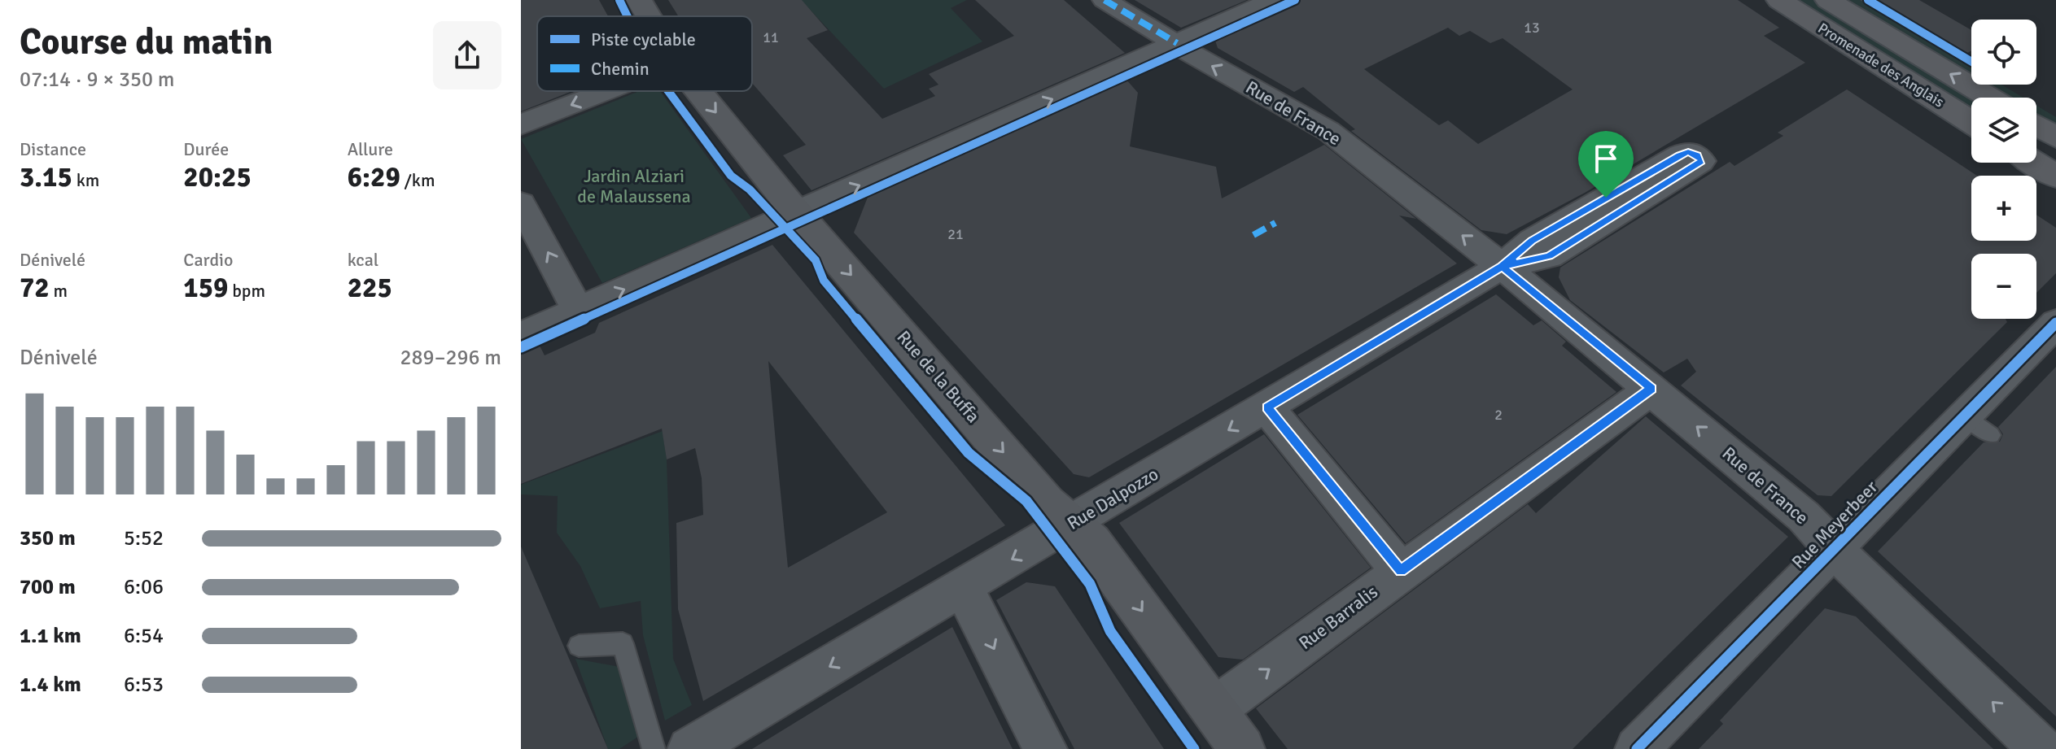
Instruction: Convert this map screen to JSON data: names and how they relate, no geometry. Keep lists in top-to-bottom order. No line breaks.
{"streets":{"main road":["Promenade des Anglais"],"street":["Rue de France","Rue de la Buffa","Rue Dalpozzo","Rue Meyerbeer","Rue Barralis"]},"crossings":[["Rue de France","Rue Dalpozzo"],["Rue de France","Rue Meyerbeer"],["Rue de France","Rue Barralis"],["Rue de la Buffa","Rue Dalpozzo"],["Rue de la Buffa","Rue Barralis"]],"one_way":["Rue de France","Rue Dalpozzo","Rue Barralis"],"parks":["Jardin Alziari de Malaussena"],"house_numbers":["13","11","21","2"],"legend":["Piste cyclable","Chemin"],"page":{"heading":["Course du matin","07:14 · 9 × 350 m"],"map_buttons":["+","−"],"stats":[["Distance","3.15 km"],["Durée","20:25"],["Allure","6:29 /km"],["Dénivelé","72 m"],["Cardio","159 bpm"],["kcal","225"]],"chart":["Dénivelé","289–296 m"],"list":[{"name":"350 m","note":"5:52"},{"name":"700 m","note":"6:06"},{"name":"1.1 km","note":"6:54"},{"name":"1.4 km","note":"6:53"}]}}
